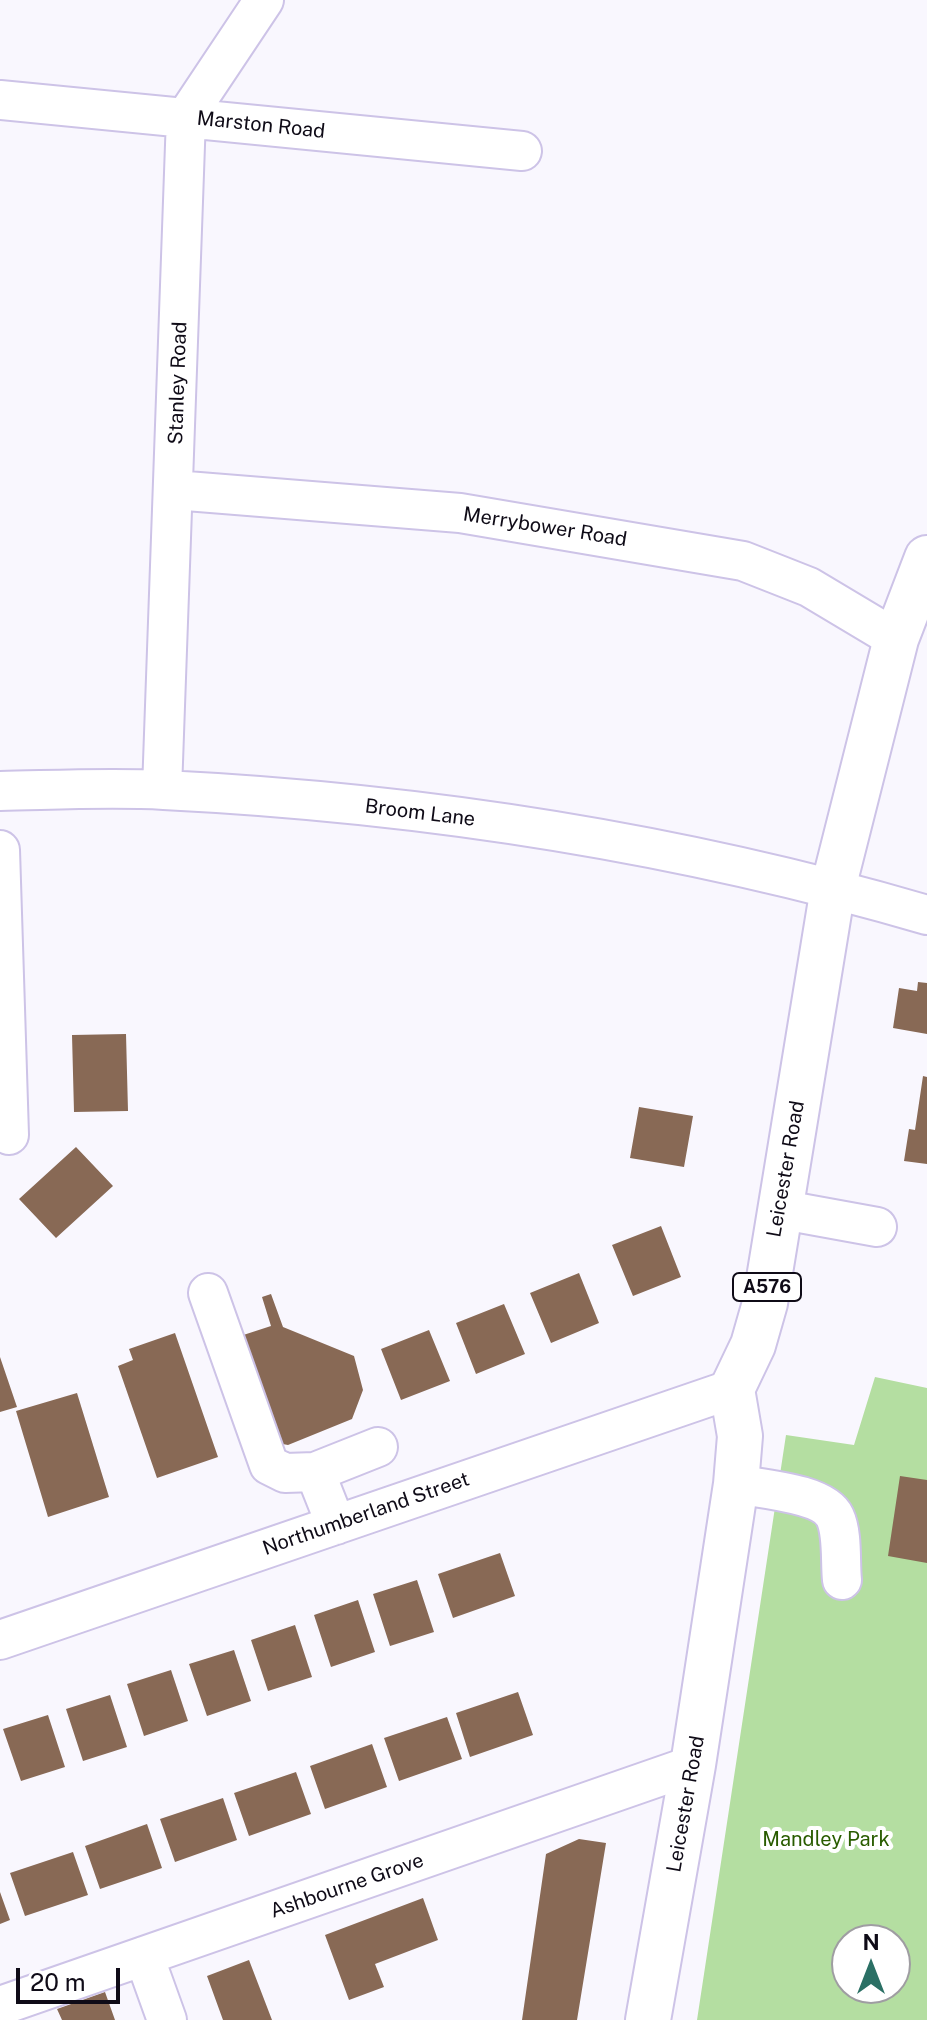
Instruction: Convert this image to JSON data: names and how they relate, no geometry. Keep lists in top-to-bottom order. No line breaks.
{"streets":{"main road":["Leicester Road","A576"],"street":["Marston Road","Stanley Road","Merrybower Road","Broom Lane","Northumberland Street","Ashbourne Grove"]},"crossings":[["Marston Road","Stanley Road"],["Stanley Road","Merrybower Road"],["Stanley Road","Broom Lane"],["Merrybower Road","Leicester Road"],["Broom Lane","Leicester Road"],["Leicester Road","Northumberland Street"],["Leicester Road","Ashbourne Grove"]],"parks":["Mandley Park"],"scale_bar":"20 m","north":"top"}
